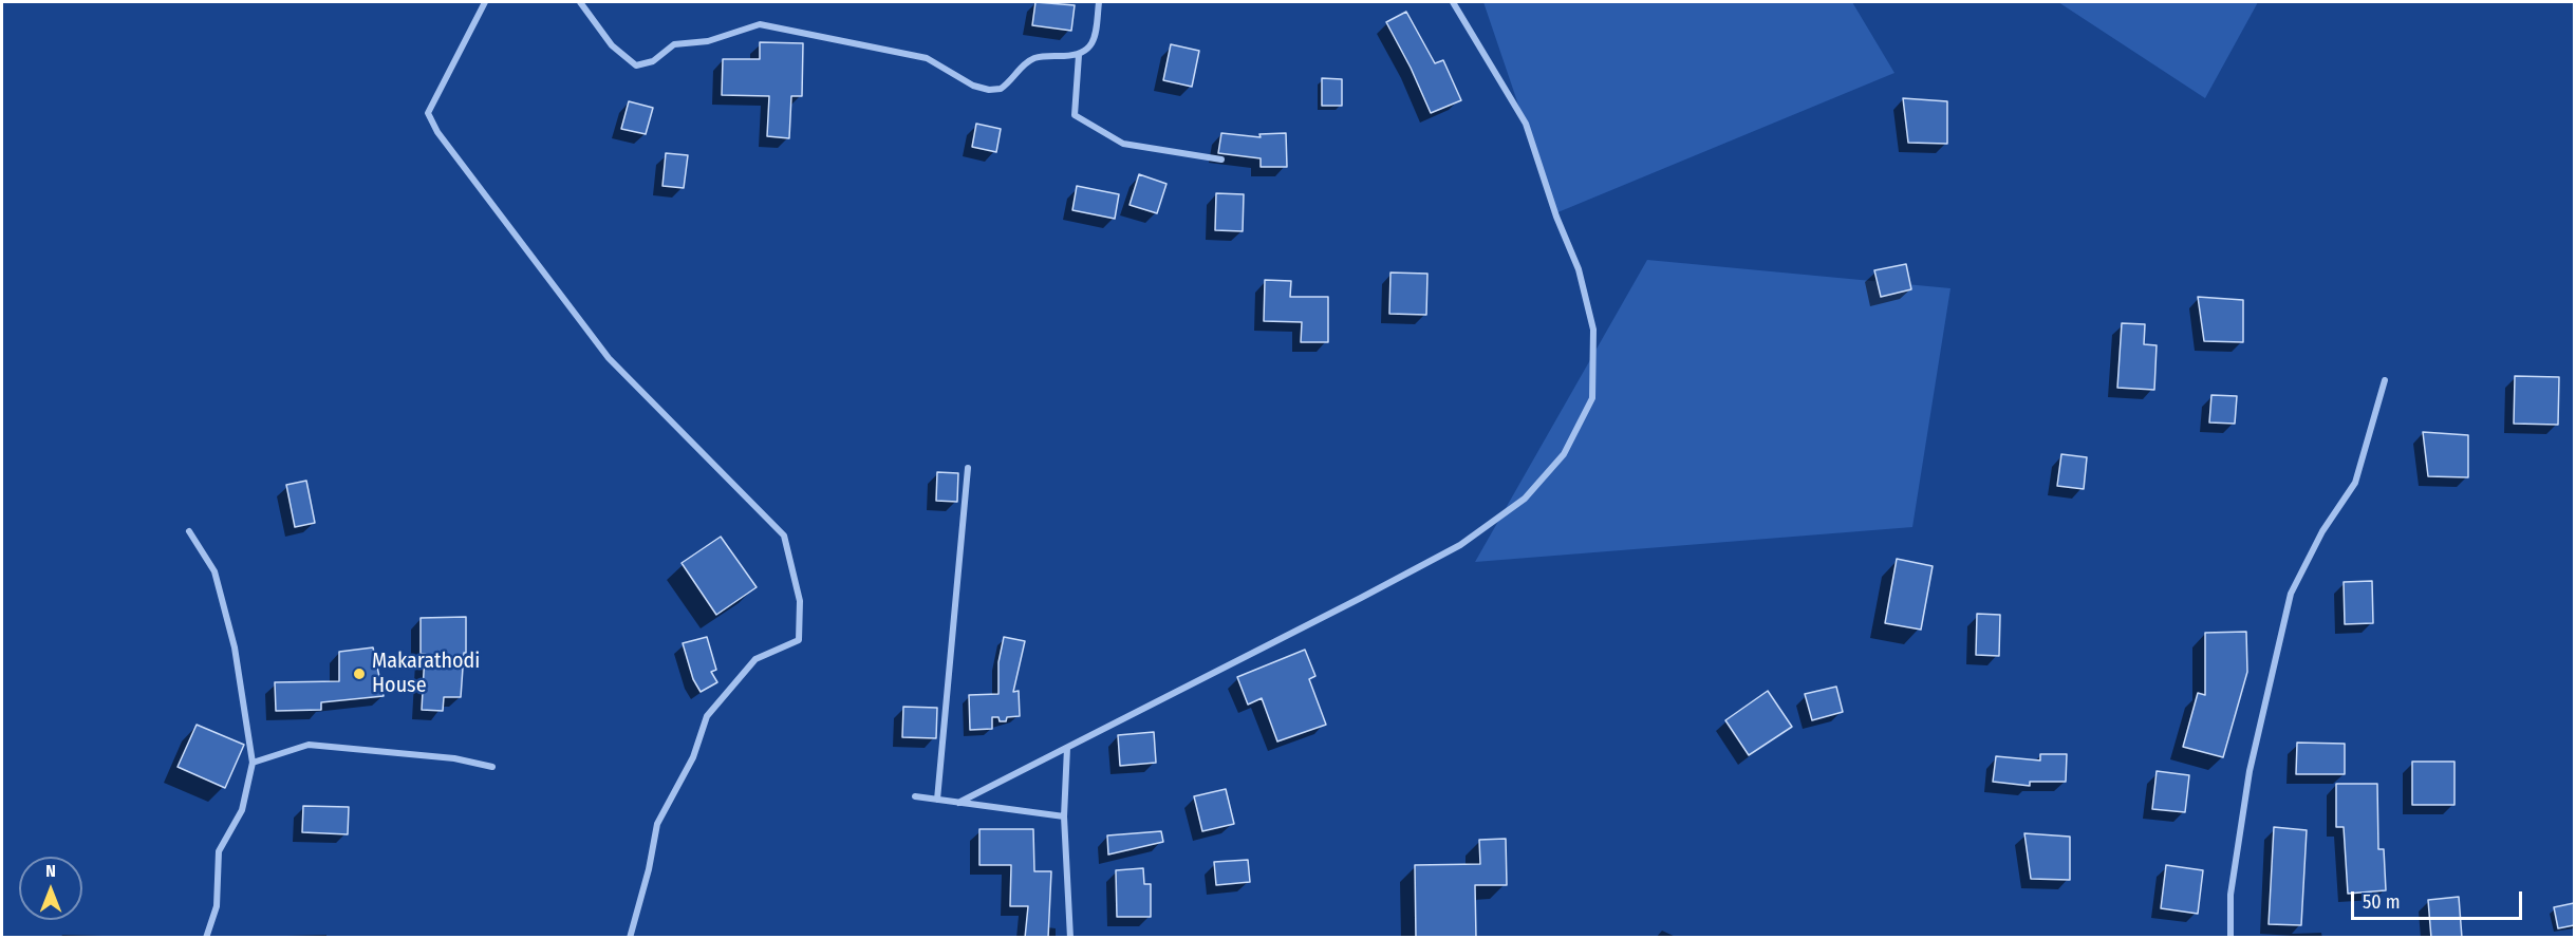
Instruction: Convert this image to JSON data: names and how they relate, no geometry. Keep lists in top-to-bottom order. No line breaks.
{"places":["Makarathodi House"],"scale_bar":"50 m","north":"top"}
